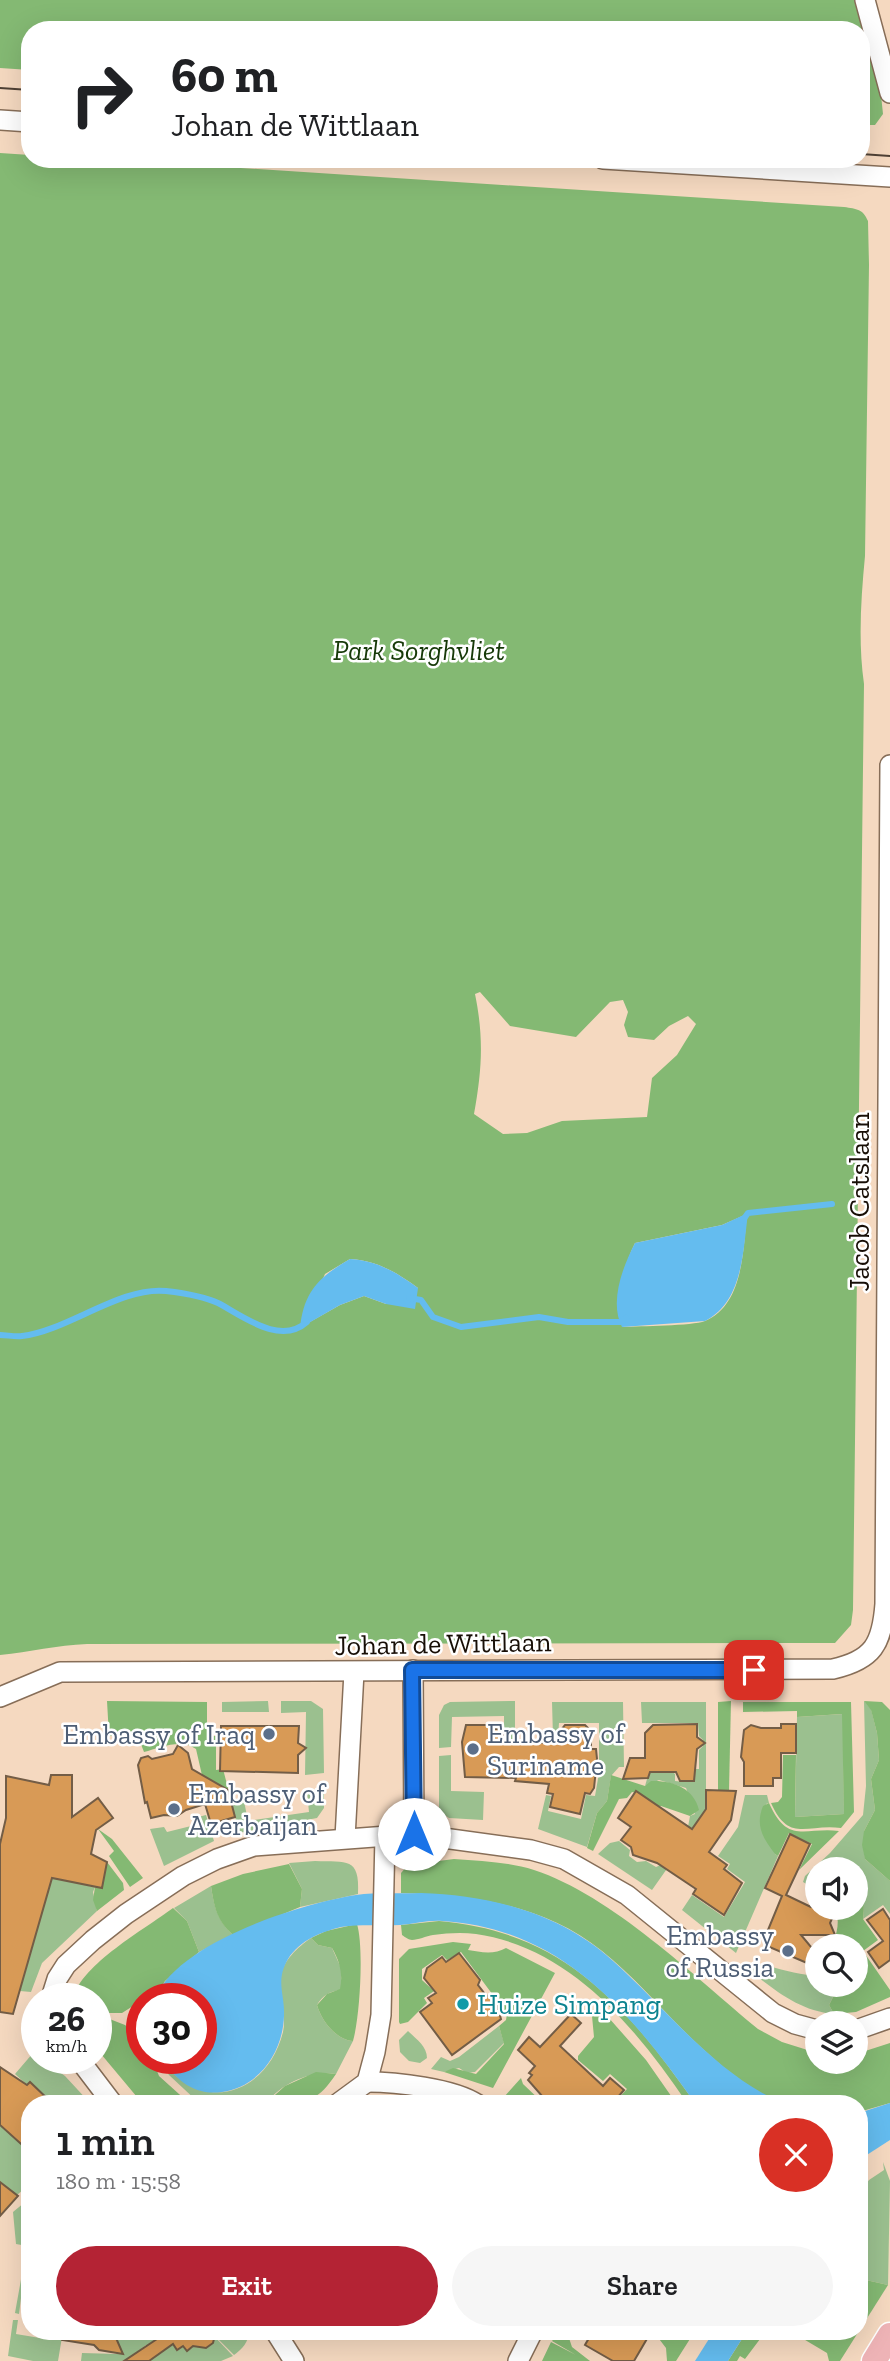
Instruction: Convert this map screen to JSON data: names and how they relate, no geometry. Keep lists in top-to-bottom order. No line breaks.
{"streets":{"street":["Jacob Catslaan","Johan de Wittlaan"]},"crossings":[["Jacob Catslaan","Johan de Wittlaan"]],"parks":["Park Sorghvliet"],"places":["Embassy of Iraq","Embassy of Suriname","Embassy of Azerbaijan","Embassy of Russia","Huize Simpang"],"page":{"turn":["60 m","Johan de Wittlaan"],"speed":"26 km/h","limit":"30","heading":["1 min","180 m · 15:58"],"buttons":["Exit","Share"]}}
